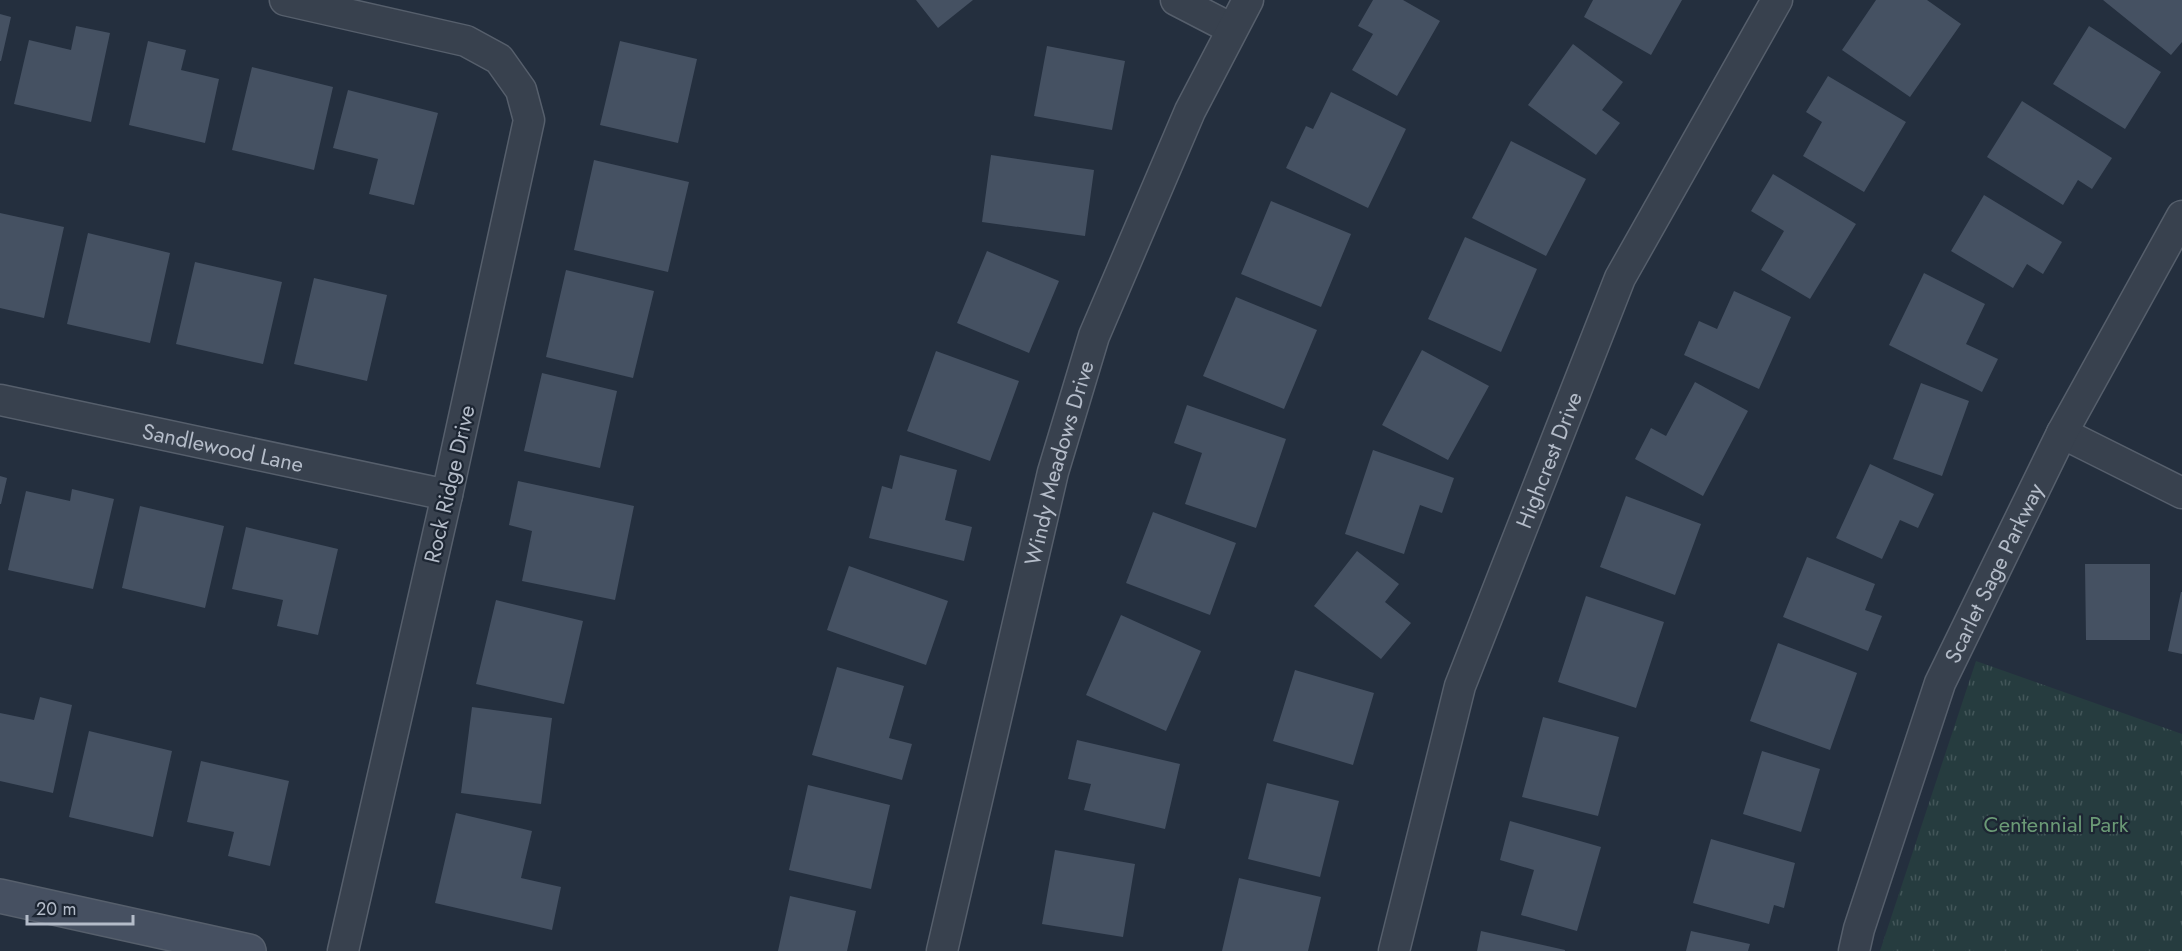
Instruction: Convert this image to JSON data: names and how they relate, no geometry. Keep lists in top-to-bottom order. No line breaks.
{"streets":{"street":["Sandlewood Lane","Highcrest Drive","Windy Meadows Drive","Rock Ridge Drive","Scarlet Sage Parkway"]},"crossings":[["Sandlewood Lane","Rock Ridge Drive"]],"parks":["Centennial Park"],"scale_bar":"20 m"}
